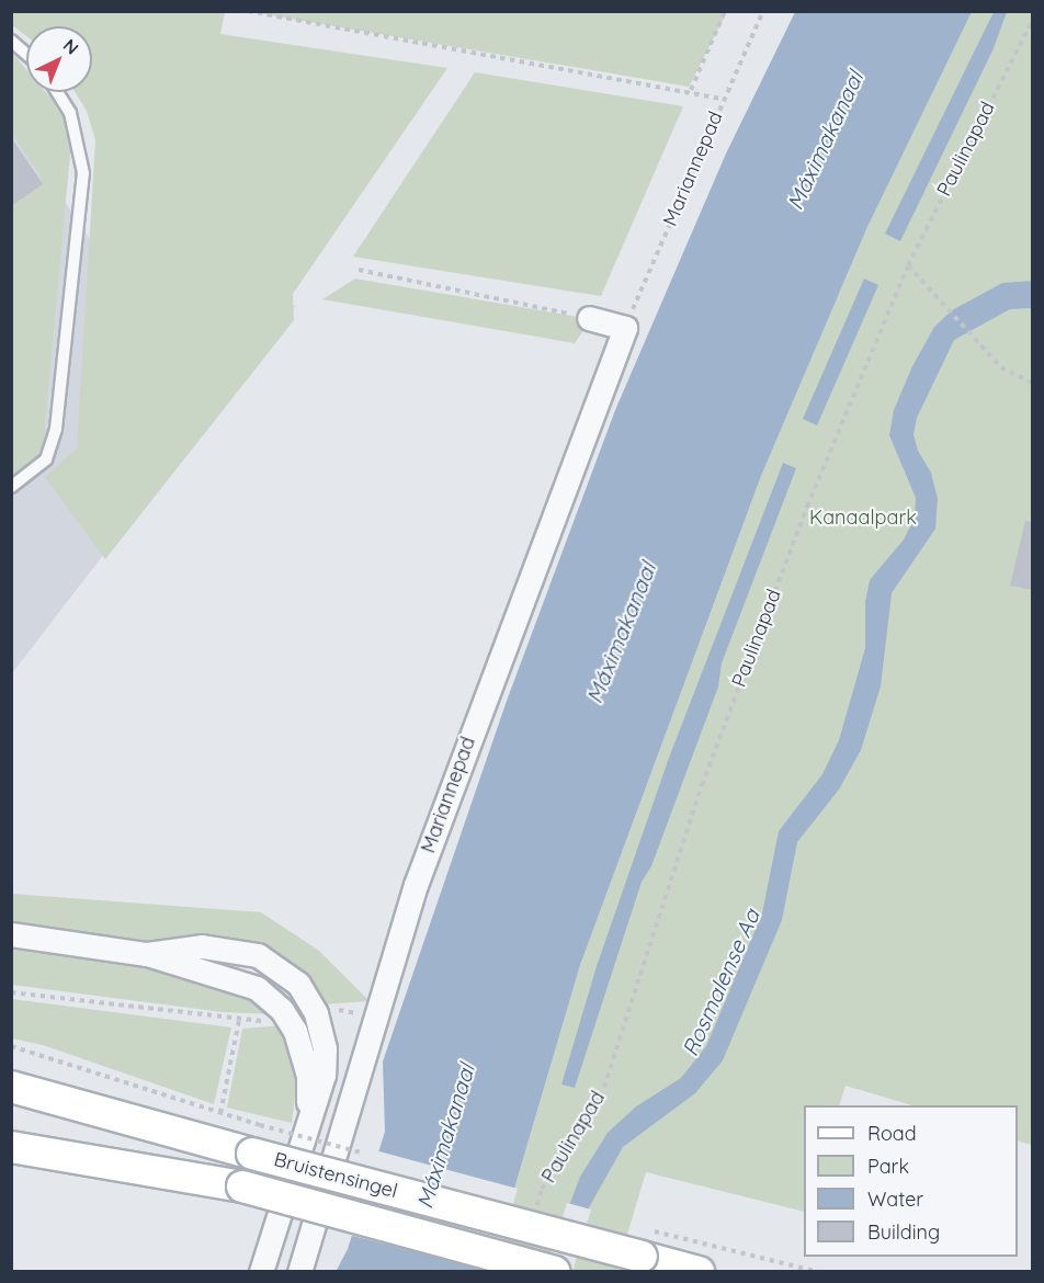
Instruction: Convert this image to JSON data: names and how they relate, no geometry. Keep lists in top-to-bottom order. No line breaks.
{"streets":{"main road":["Bruistensingel"],"street":["Mariannepad"],"path":["Paulinapad"]},"water":["Máximakanaal","Rosmalense Aa"],"parks":["Kanaalpark"],"legend":["Road","Park","Water","Building"],"north":"top right"}
